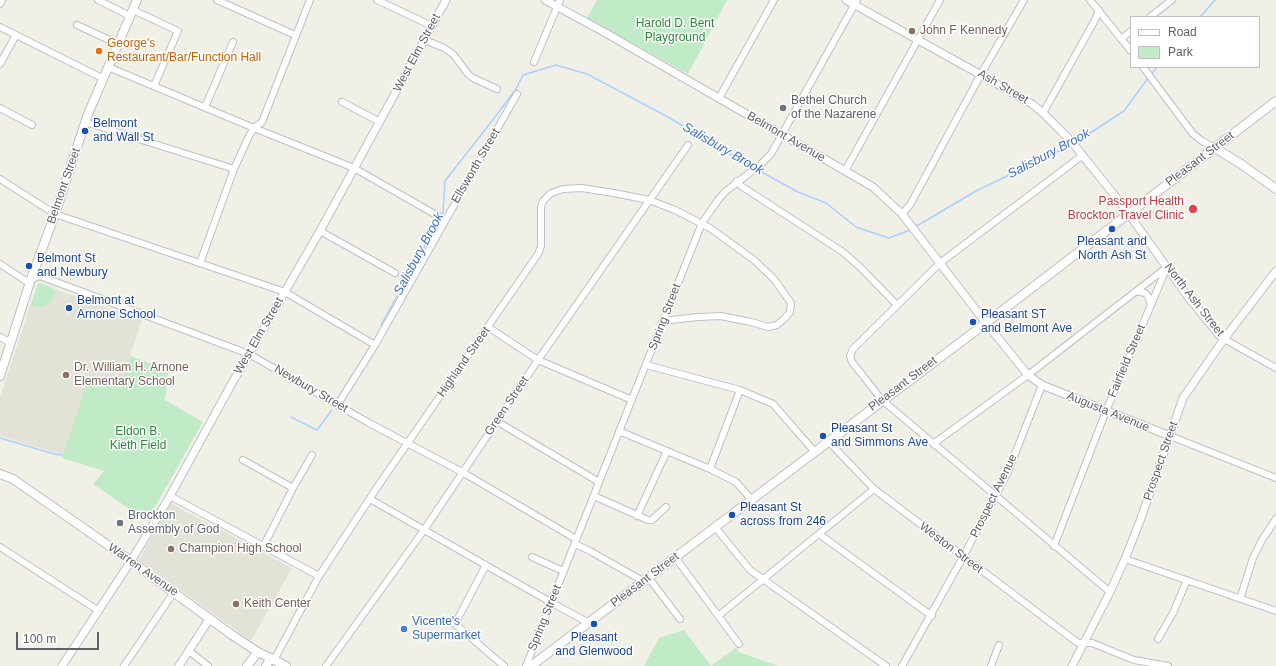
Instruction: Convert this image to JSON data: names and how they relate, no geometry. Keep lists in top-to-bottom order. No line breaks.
{"streets":{"main road":["Pleasant Street","Belmont Street","Warren Avenue"],"street":["West Elm Street","Ash Street","Belmont Avenue","Ellsworth Street","North Ash Street","Spring Street","Fairfield Street","Highland Street","Newbury Street","Green Street","Augusta Avenue","Prospect Street","Prospect Avenue","Weston Street"]},"crossings":[["West Elm Street","Newbury Street"],["West Elm Street","Warren Avenue"],["Ash Street","Pleasant Street"],["Ash Street","North Ash Street"],["Ash Street","Spring Street"],["Belmont Avenue","Pleasant Street"],["Belmont Avenue","Spring Street"],["Belmont Avenue","Augusta Avenue"],["Pleasant Street","North Ash Street"],["Pleasant Street","Newbury Street"],["Pleasant Street","Augusta Avenue"],["Pleasant Street","Weston Street"],["Ellsworth Street","Newbury Street"],["Belmont Street","Newbury Street"],["North Ash Street","Fairfield Street"],["North Ash Street","Prospect Street"],["Spring Street","Highland Street"],["Spring Street","Newbury Street"],["Fairfield Street","Augusta Avenue"],["Highland Street","Newbury Street"],["Highland Street","Green Street"],["Highland Street","Warren Avenue"],["Newbury Street","Green Street"],["Augusta Avenue","Prospect Street"],["Augusta Avenue","Prospect Avenue"],["Prospect Street","Weston Street"],["Prospect Avenue","Weston Street"]],"water":["Salisbury Brook"],"parks":["Harold D. Bent Playground","Eldon B. Kieth Field"],"places":["John F Kennedy","George's Restaurant/Bar/Function Hall","Bethel Church of the Nazarene","Belmont and Wall St","Passport Health Brockton Travel Clinic","Pleasant and North Ash St","Belmont St and Newbury","Belmont at Arnone School","Pleasant ST and Belmont Ave","Dr. William H. Arnone Elementary School","Pleasant St and Simmons Ave","Pleasant St across from 246","Brockton Assembly of God","Champion High School","Keith Center","Pleasant and Glenwood","Vicente's Supermarket"],"legend":["Road","Park"],"scale_bar":"100 m"}
